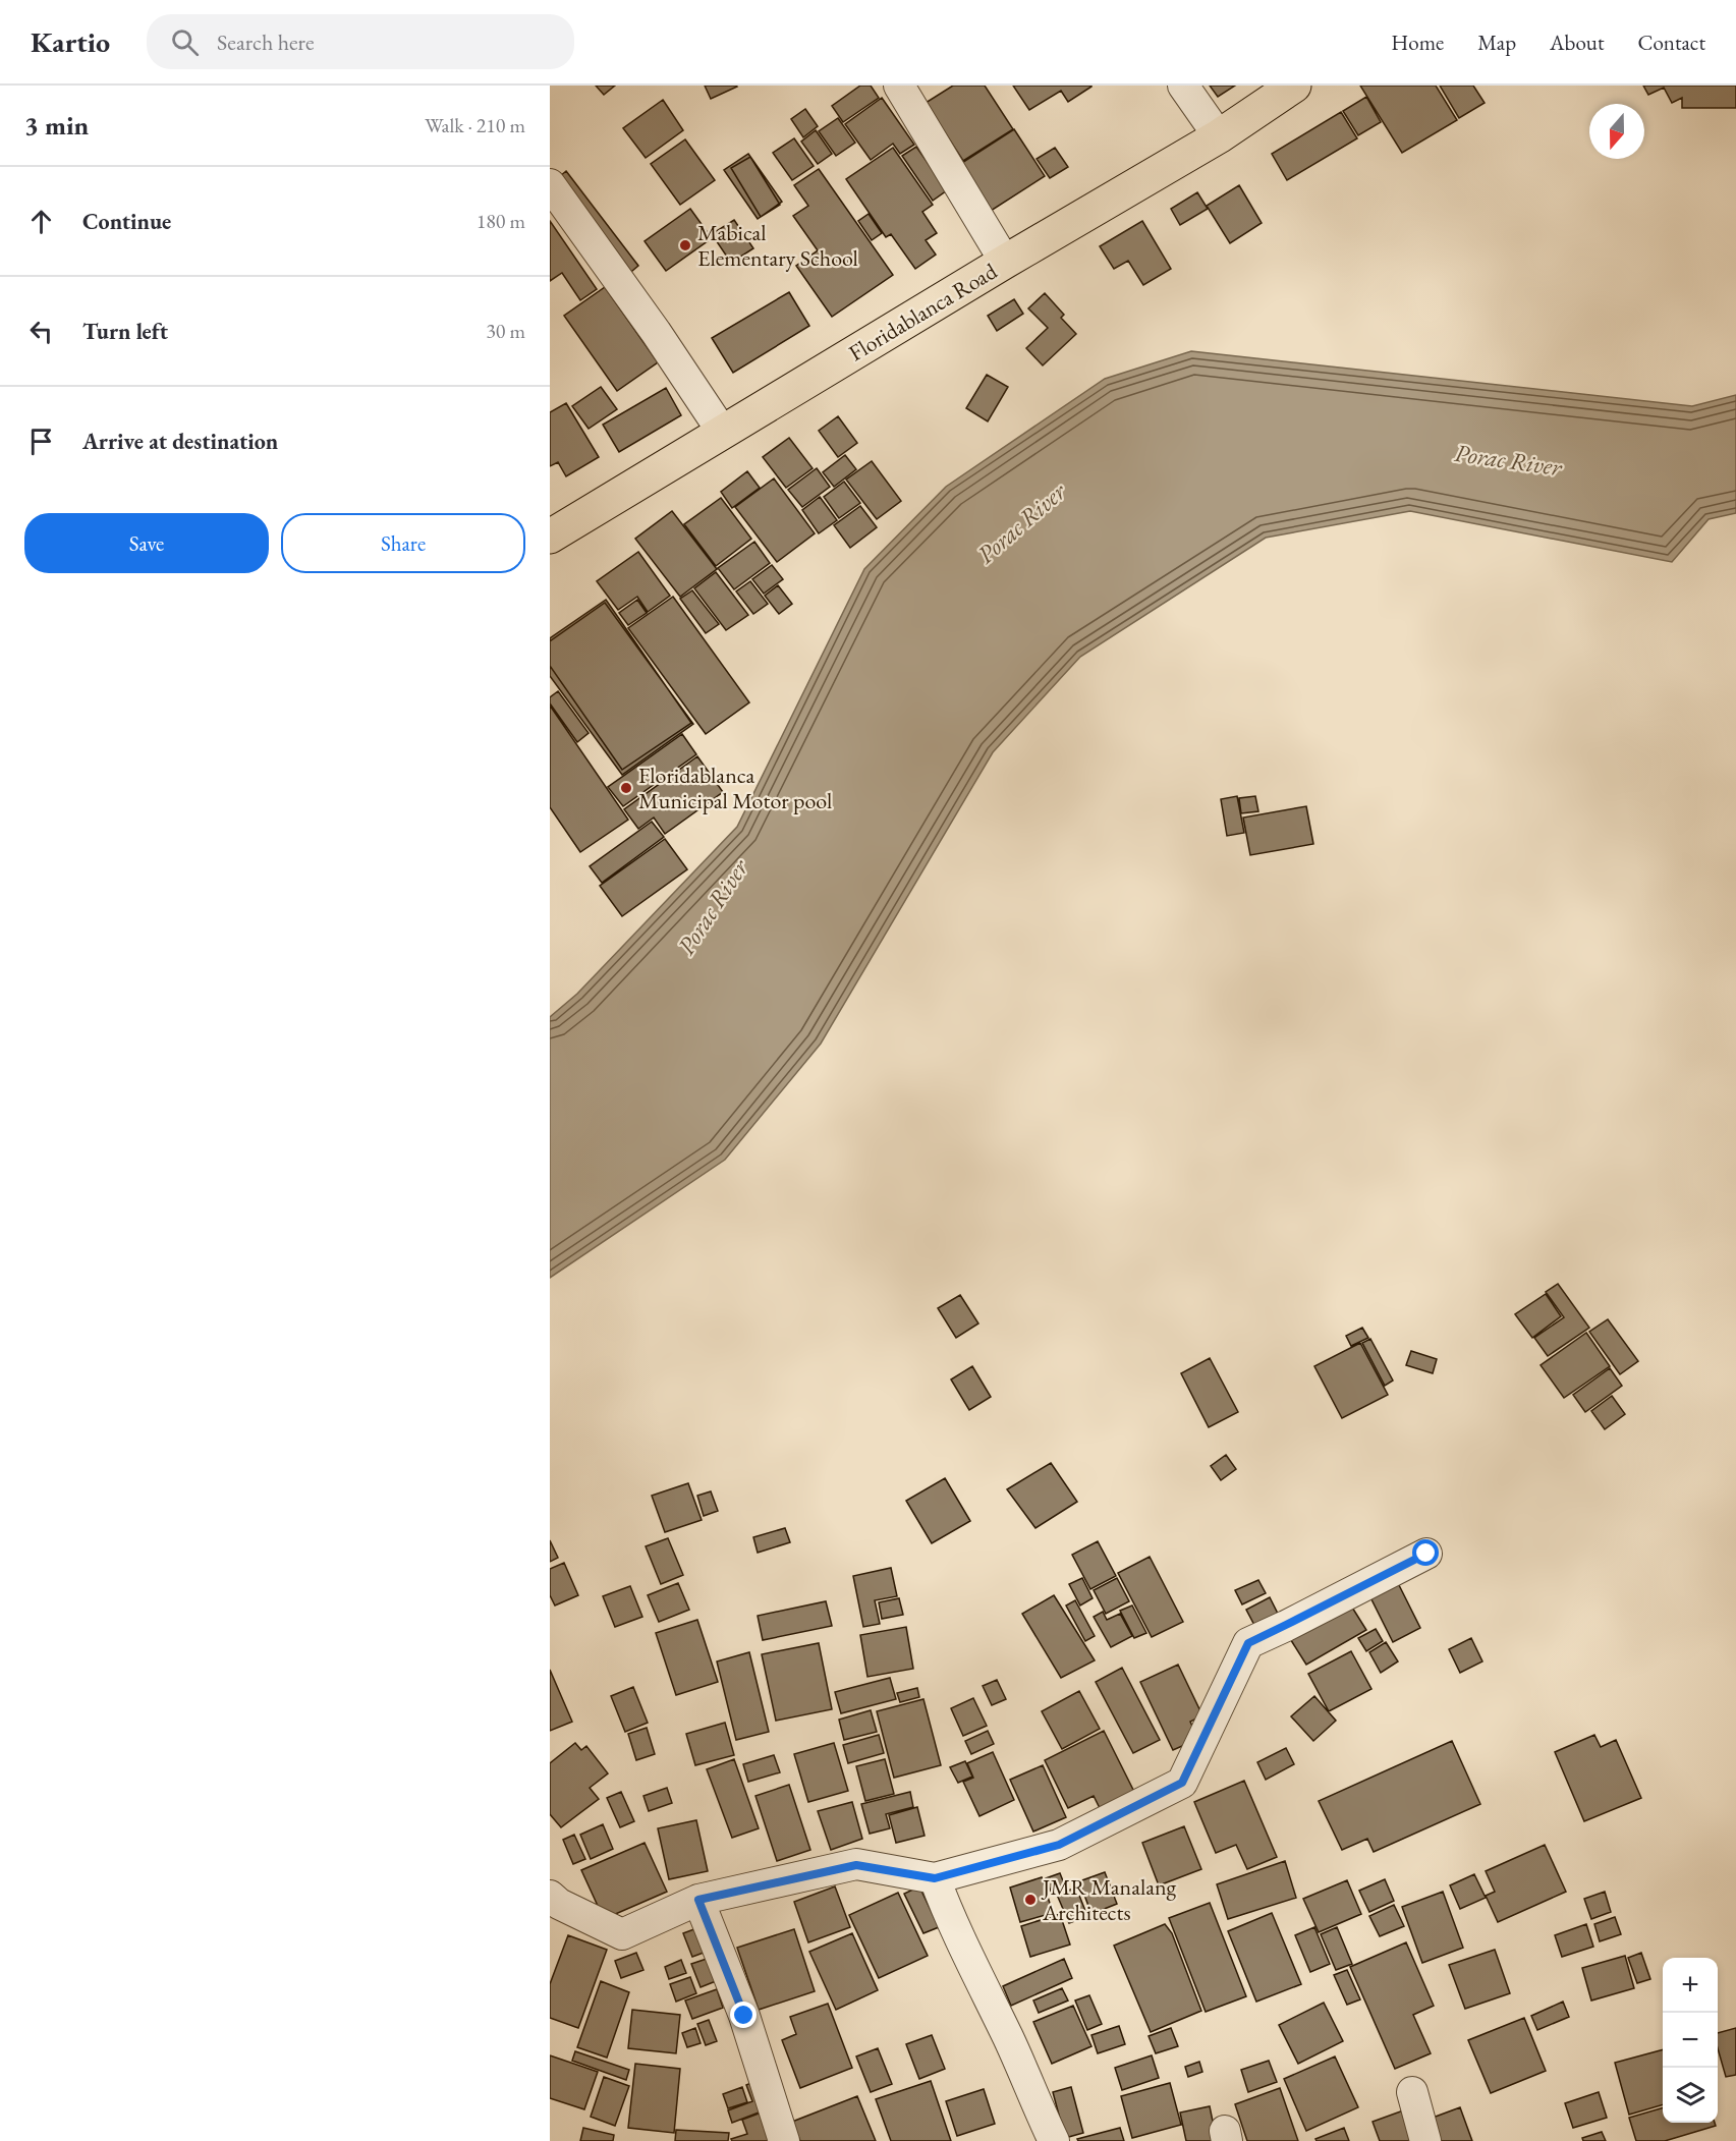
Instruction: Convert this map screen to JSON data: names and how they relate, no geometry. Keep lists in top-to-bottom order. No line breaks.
{"streets":{"main road":["Floridablanca Road"]},"water":["Porac River"],"places":["Mabical Elementary School","Floridablanca Municipal Motor pool","JMR Manalang Architects"],"north":"bottom","page":{"header":"Kartio","search":"Search here","nav":["Home","Map","About","Contact"],"heading":["3 min","Walk · 210 m"],"list":[["Continue","180 m"],["Turn left","30 m"],"Arrive at destination"],"buttons":["Save","Share"],"map_buttons":["+","−"]}}
